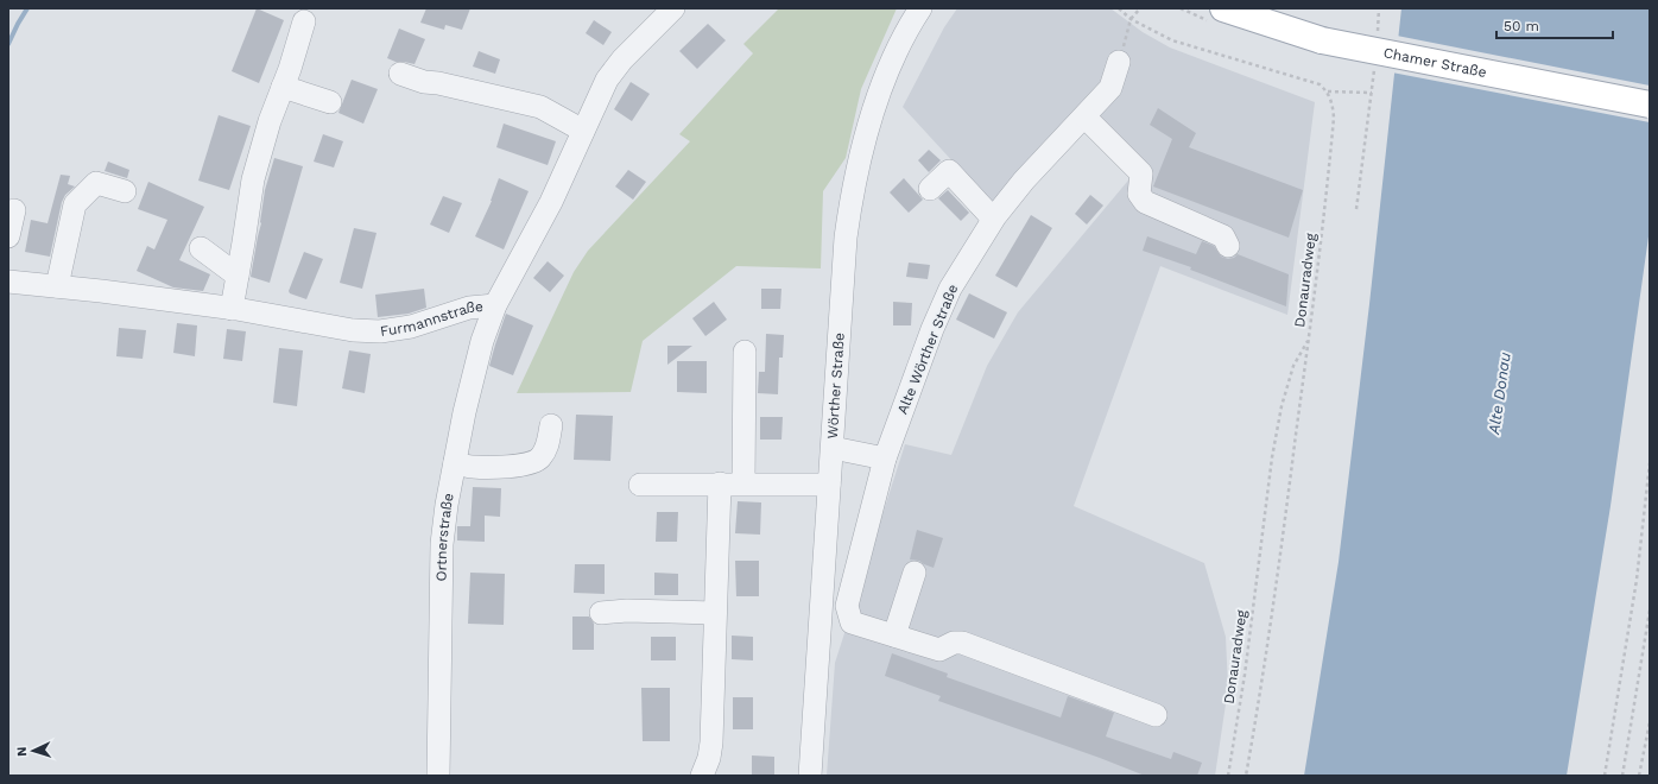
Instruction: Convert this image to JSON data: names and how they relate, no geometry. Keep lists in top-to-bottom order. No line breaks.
{"streets":{"main road":["Chamer Straße"],"street":["Furmannstraße","Alte Wörther Straße","Wörther Straße","Ortnerstraße"],"path":["Donauradweg"]},"crossings":[["Furmannstraße","Ortnerstraße"]],"water":["Alte Donau"],"scale_bar":"50 m","north":"left"}
